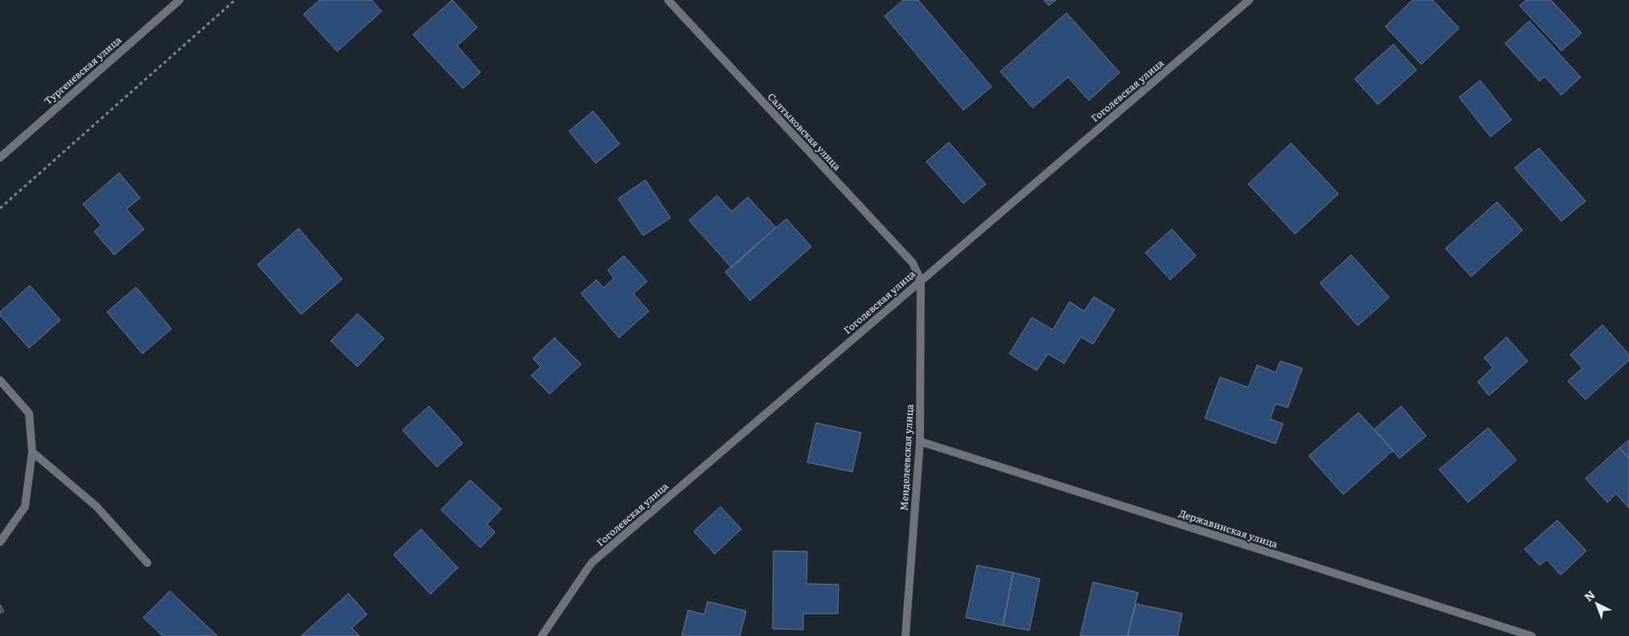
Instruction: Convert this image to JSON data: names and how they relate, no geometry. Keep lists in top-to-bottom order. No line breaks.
{"streets":{"street":["Тургеневская улица","Гоголевская улица","Салтыковская улица","Менделеевская улица","Державинская улица"]},"crossings":[["Гоголевская улица","Салтыковская улица"],["Гоголевская улица","Менделеевская улица"],["Салтыковская улица","Менделеевская улица"],["Менделеевская улица","Державинская улица"]],"north":"top left"}
